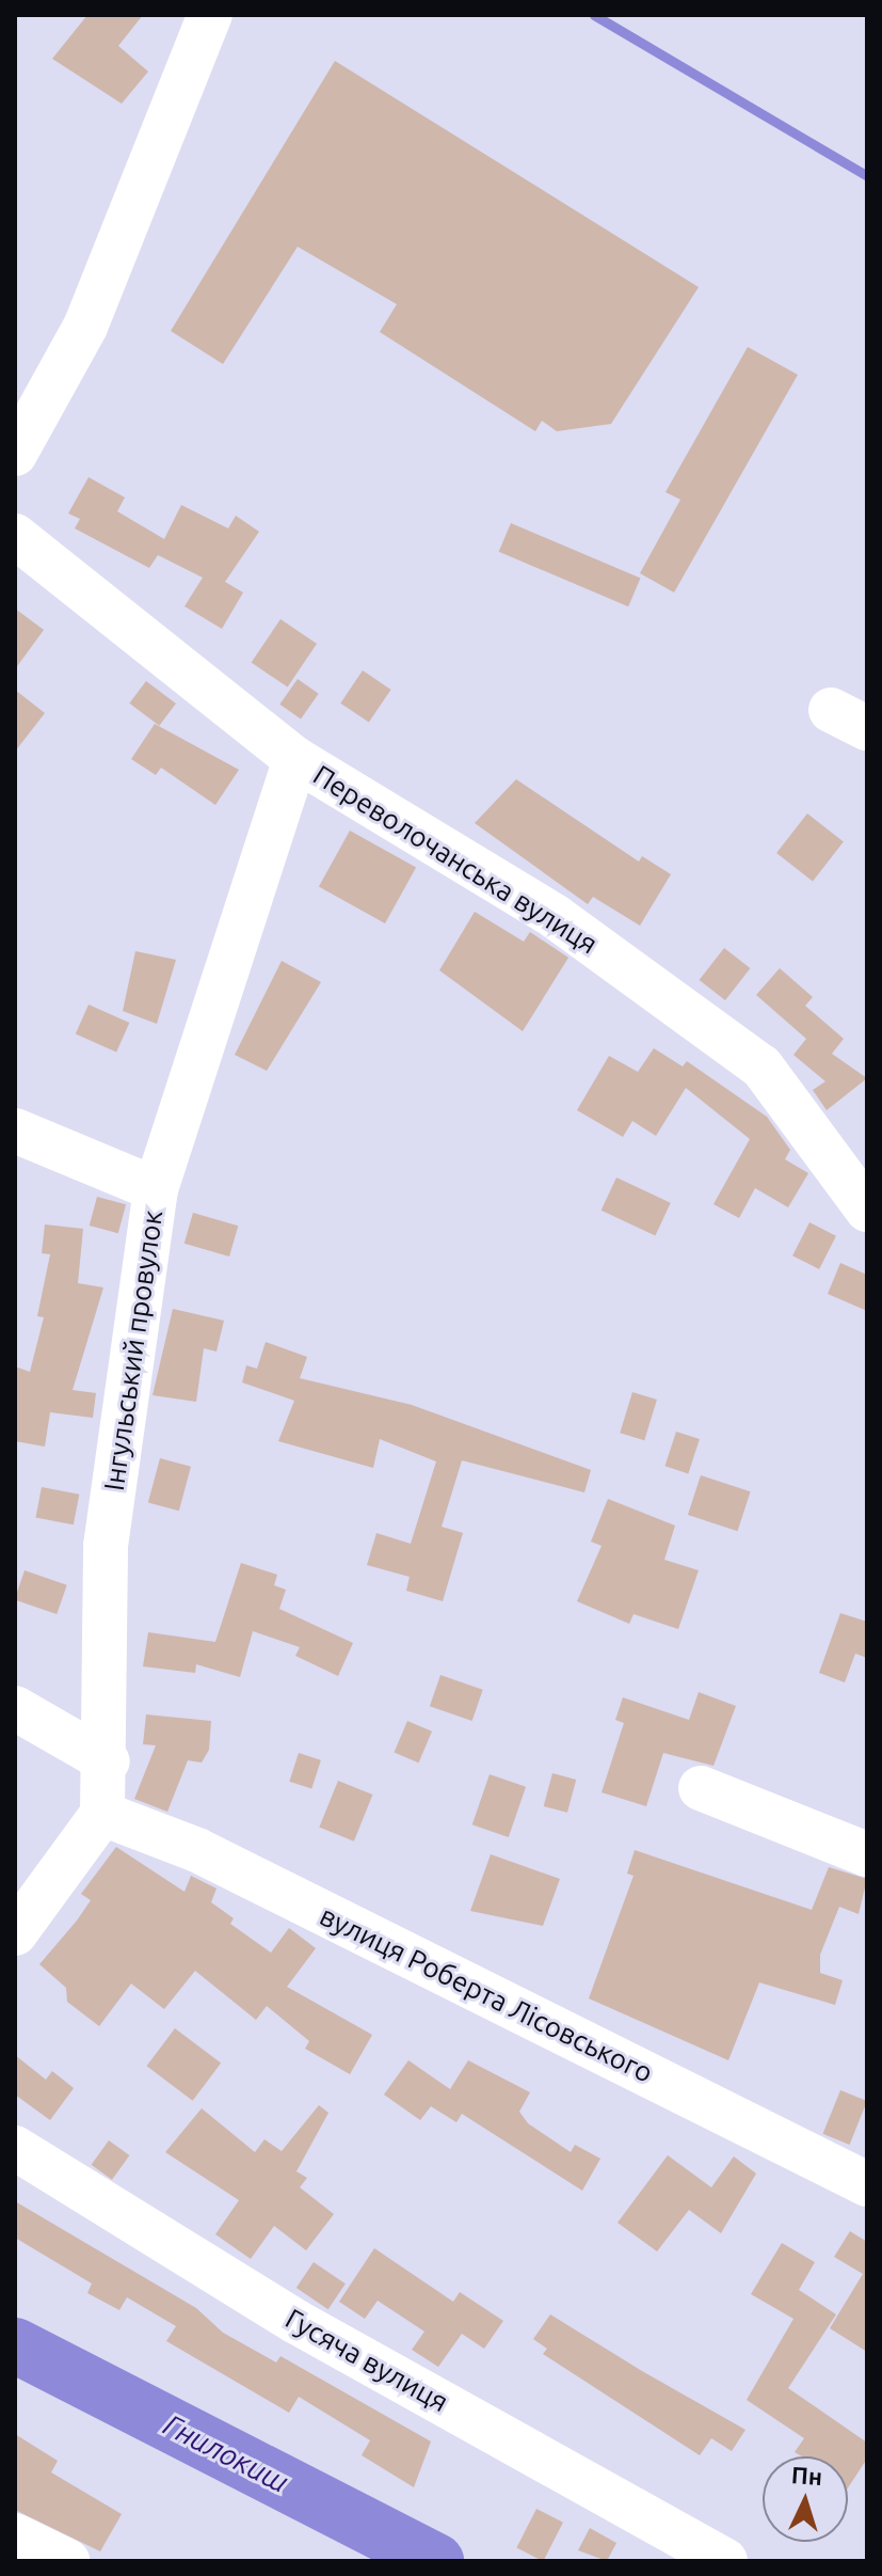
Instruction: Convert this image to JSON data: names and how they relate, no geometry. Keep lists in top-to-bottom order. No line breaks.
{"streets":{"street":["Переволочанська вулиця","Інгульський провулок","вулиця Роберта Лісовського","Гусяча вулиця"]},"crossings":[["Переволочанська вулиця","Інгульський провулок"],["Інгульський провулок","вулиця Роберта Лісовського"]],"water":["Гнилокиш"],"north":"top"}
